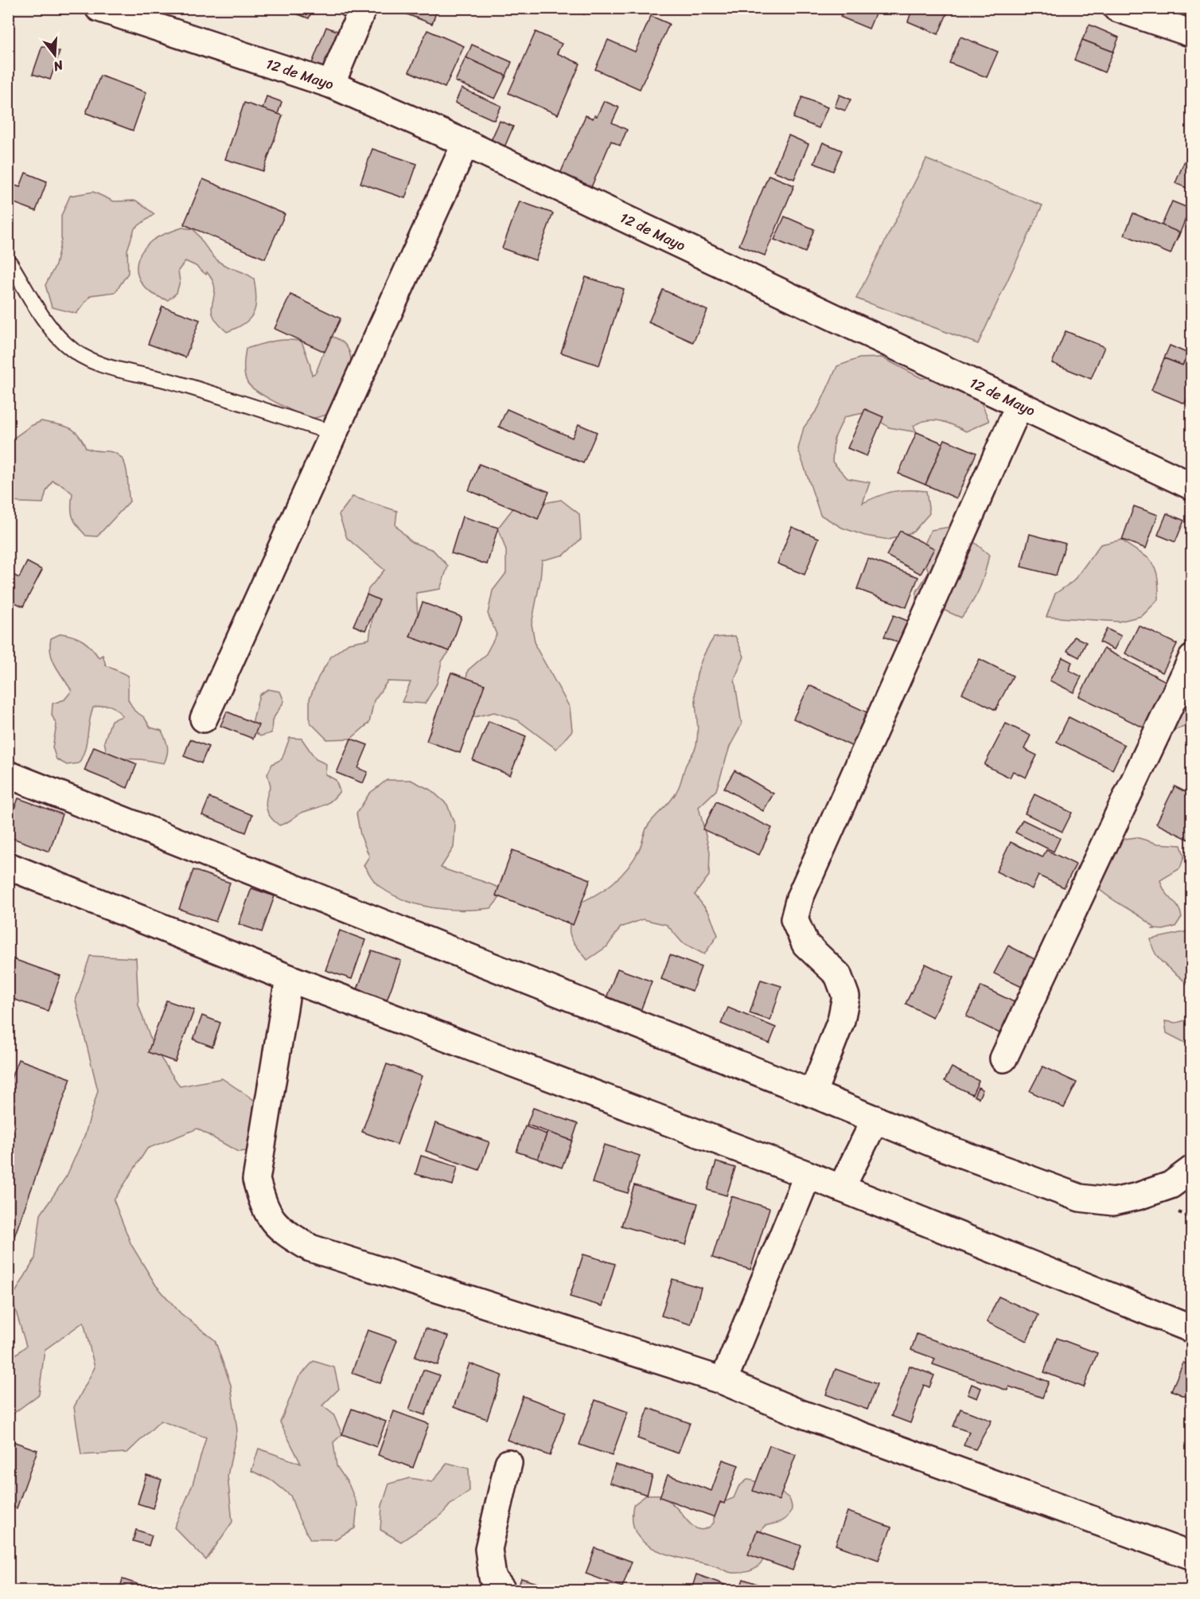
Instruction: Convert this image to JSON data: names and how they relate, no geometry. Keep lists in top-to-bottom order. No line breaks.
{"streets":{"street":["12 de Mayo"]},"north":"bottom"}
